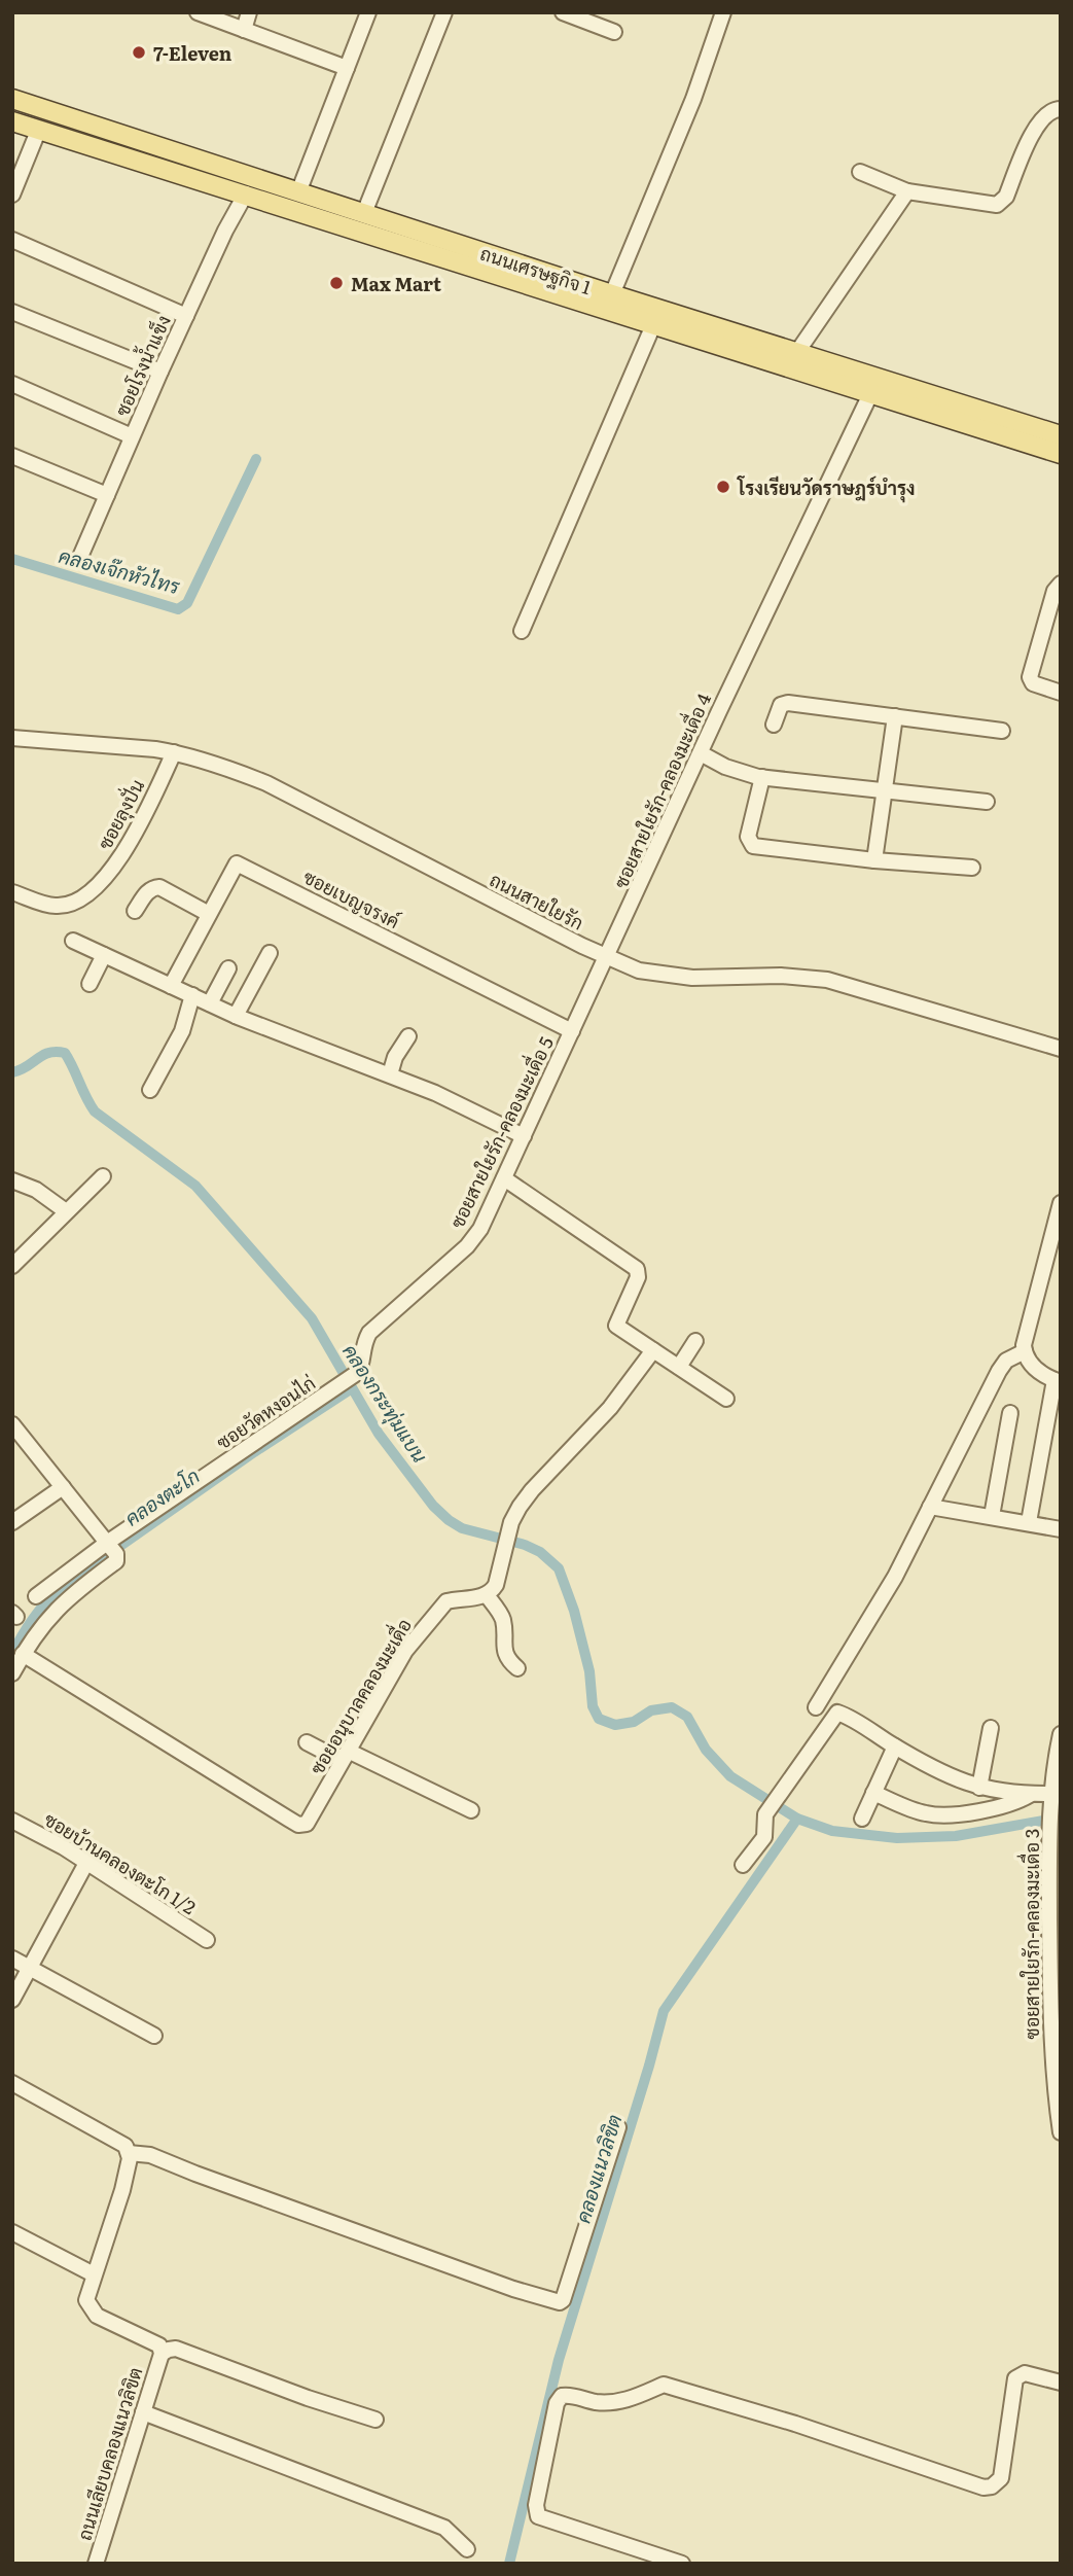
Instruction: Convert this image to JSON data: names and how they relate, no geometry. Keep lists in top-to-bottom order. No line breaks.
{"streets":{"main road":["ถนนเศรษฐกิจ 1"],"street":["ซอยโรงน้ำแข็ง","ซอยสายใยรัก-คลองมะเดื่อ 4","ซอยลุงปั่น","ซอยเบญจรงค์","ถนนสายใยรัก","ซอยสายใยรัก-คลองมะเดื่อ 5","ซอยวัดหงอนไก่","ซอยอนุบาลคลองมะเดื่อ","ซอยบ้านคลองตะโก 1/2","ซอยสายใยรัก-คลองมะเดื่อ 3","ถนนเลียบคลองแนวลิขิต"]},"crossings":[["ถนนเศรษฐกิจ 1","ซอยโรงน้ำแข็ง"],["ถนนเศรษฐกิจ 1","ซอยสายใยรัก-คลองมะเดื่อ 4"],["ซอยสายใยรัก-คลองมะเดื่อ 4","ถนนสายใยรัก"],["ซอยสายใยรัก-คลองมะเดื่อ 4","ซอยสายใยรัก-คลองมะเดื่อ 5"],["ซอยลุงปั่น","ถนนสายใยรัก"],["ซอยเบญจรงค์","ซอยสายใยรัก-คลองมะเดื่อ 5"],["ถนนสายใยรัก","ซอยสายใยรัก-คลองมะเดื่อ 5"],["ซอยสายใยรัก-คลองมะเดื่อ 5","ซอยวัดหงอนไก่"]],"water":["คลองเจ๊กหัวไทร","คลองกระทุ่มแบน","คลองตะโก","คลองแนวลิขิต"],"places":["7-Eleven","Max Mart","โรงเรียนวัดราษฎร์บํารุง"]}
